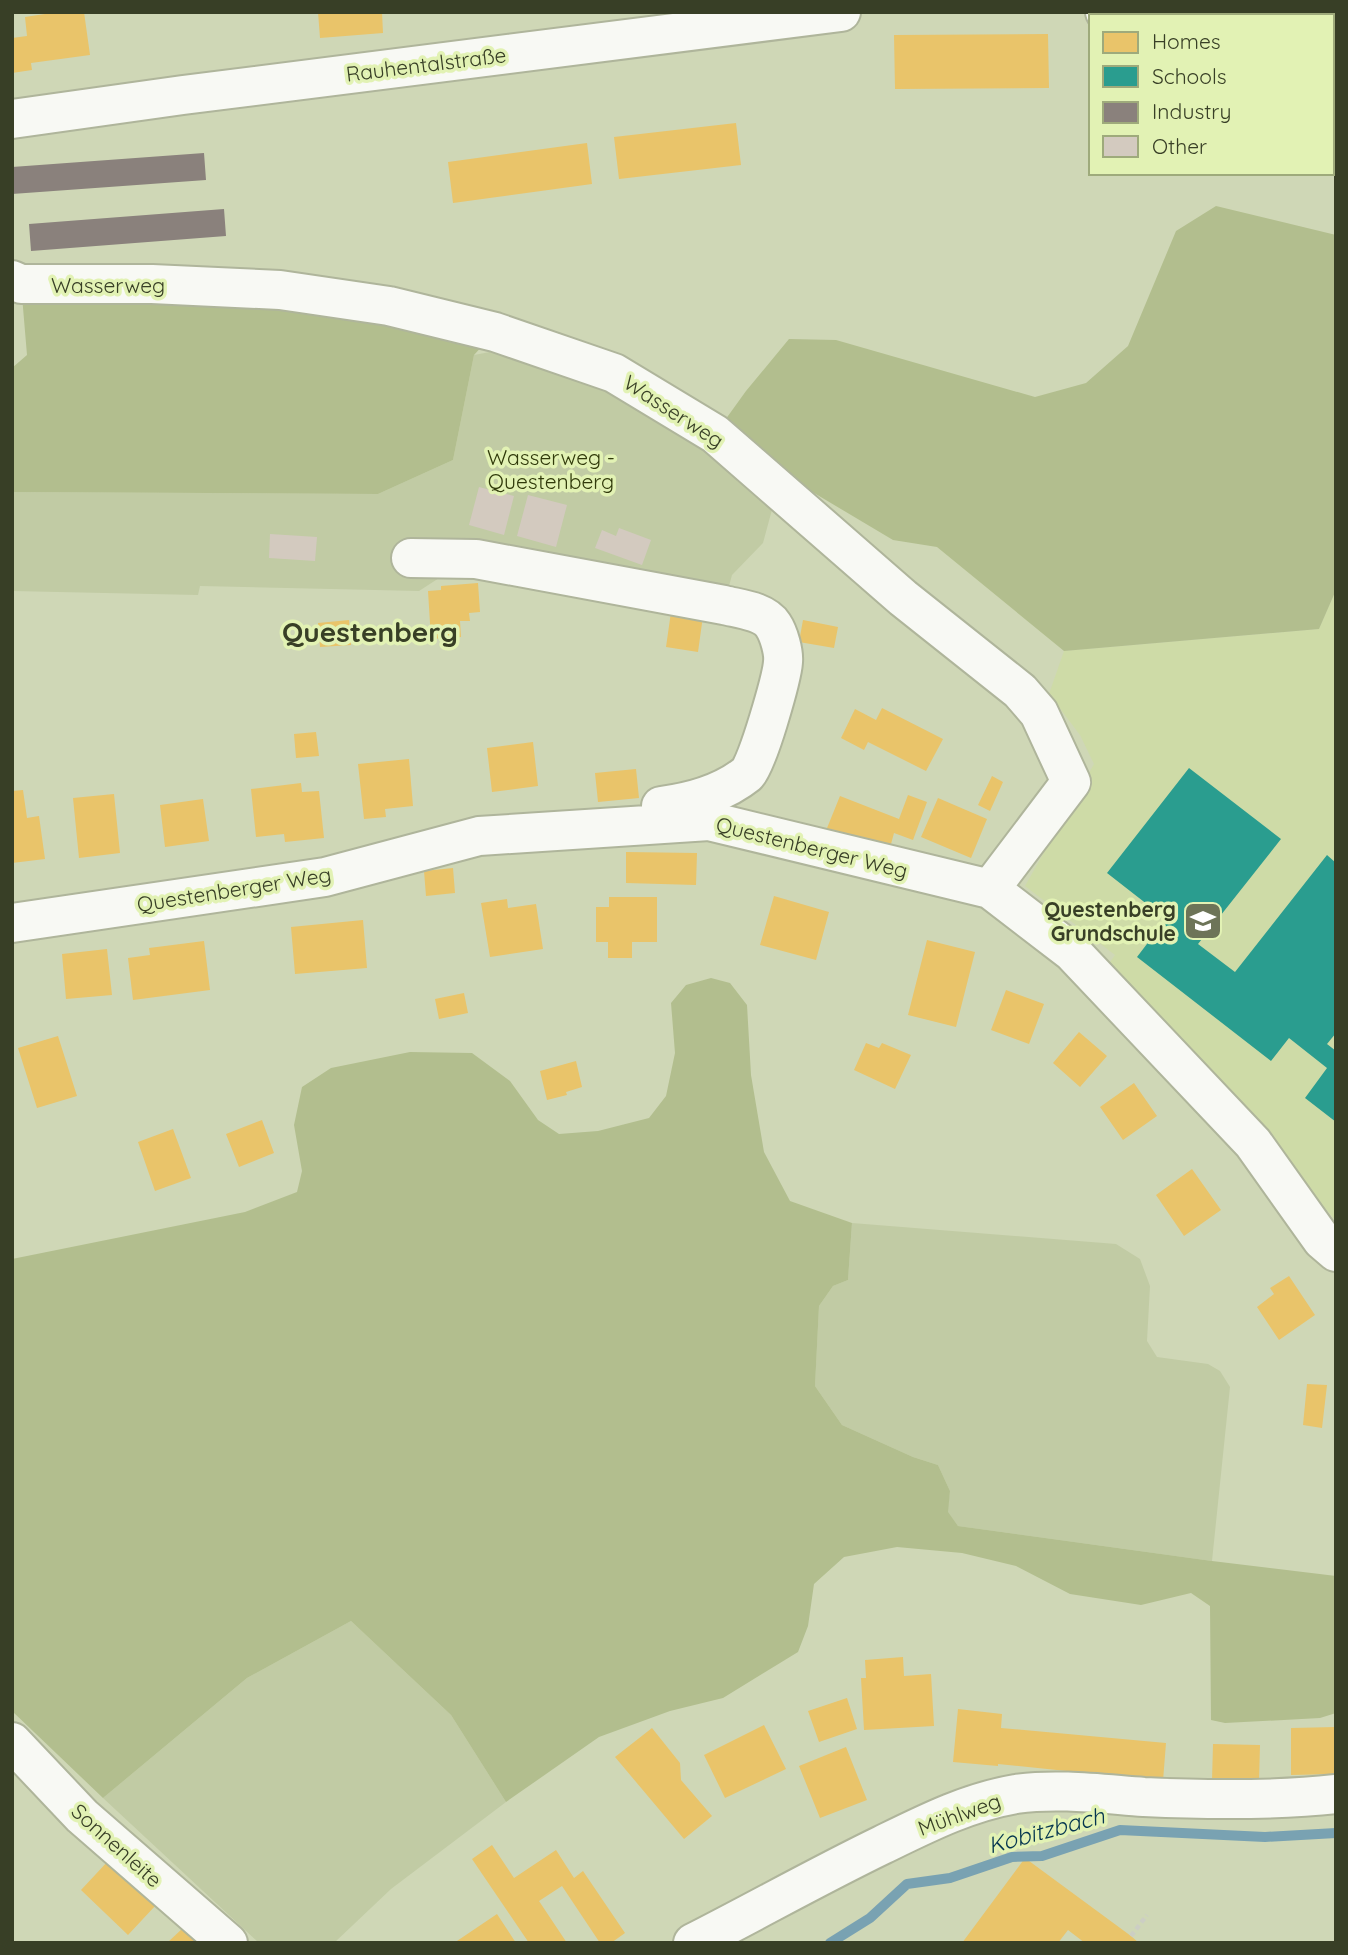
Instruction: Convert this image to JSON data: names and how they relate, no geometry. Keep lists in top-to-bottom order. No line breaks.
{"streets":{"street":["Rauhentalstraße","Wasserweg","Questenberger Weg","Mühlweg","Sonnenleite"]},"crossings":[["Wasserweg","Questenberger Weg"]],"districts":["Questenberg"],"water":["Kobitzbach"],"parks":["Wasserweg - Questenberg"],"places":{"school or university":["Questenberg Grundschule"]},"legend":["Homes","Schools","Industry","Other"]}
